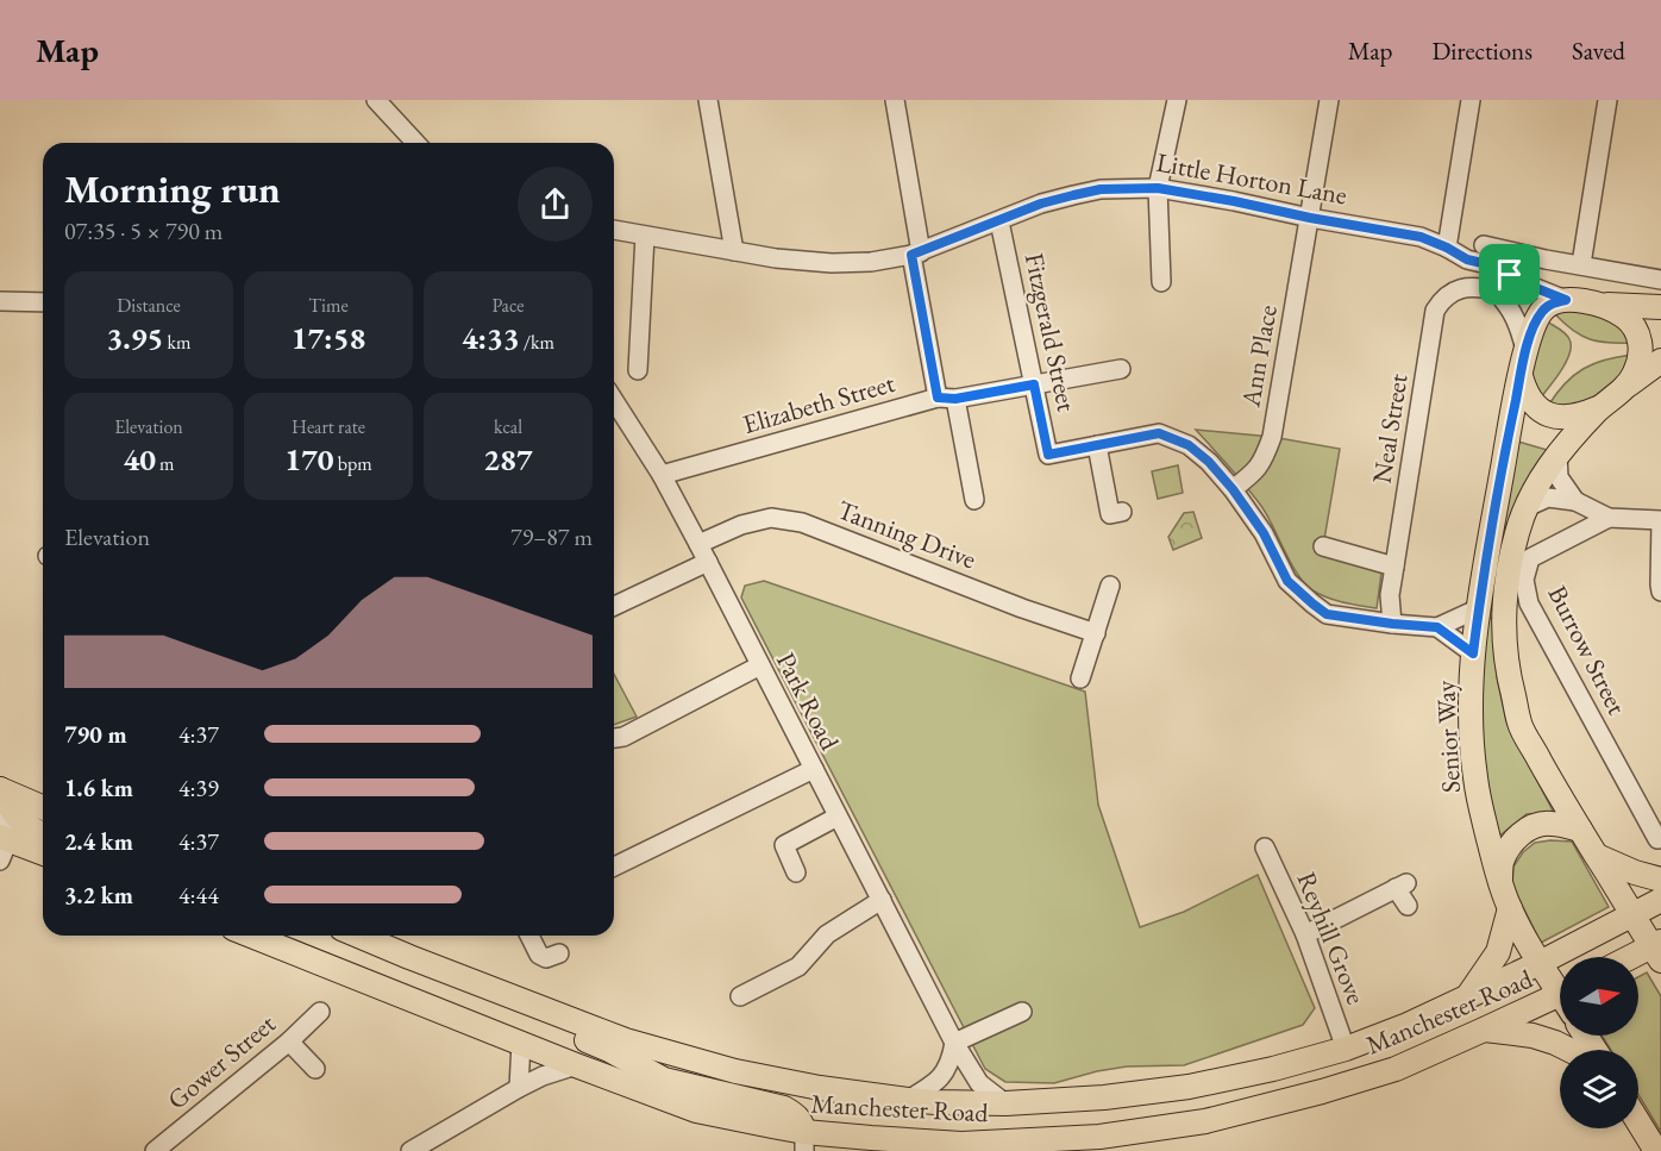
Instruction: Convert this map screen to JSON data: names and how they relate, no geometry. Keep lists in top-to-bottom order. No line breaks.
{"streets":{"main road":["Senior Way","Manchester Road"],"street":["Little Horton Lane","Fitzgerald Street","Ann Place","Elizabeth Street","Neal Street","Tanning Drive","Burrow Street","Park Road","Reyhill Grove","Gower Street"]},"crossings":[["Little Horton Lane","Fitzgerald Street"],["Little Horton Lane","Ann Place"],["Little Horton Lane","Neal Street"],["Little Horton Lane","Senior Way"],["Fitzgerald Street","Elizabeth Street"],["Elizabeth Street","Park Road"],["Tanning Drive","Park Road"],["Park Road","Manchester Road"],["Senior Way","Manchester Road"],["Reyhill Grove","Manchester Road"]],"north":"right","page":{"header":"Map","nav":["Map","Directions","Saved"],"heading":["Morning run","07:35 · 5 × 790 m"],"stats":[["Distance","3.95 km"],["Time","17:58"],["Pace","4:33 /km"],["Elevation","40 m"],["Heart rate","170 bpm"],["kcal","287"]],"chart":["Elevation","79–87 m"],"list":[{"name":"790 m","note":"4:37"},{"name":"1.6 km","note":"4:39"},{"name":"2.4 km","note":"4:37"},{"name":"3.2 km","note":"4:44"}]}}
